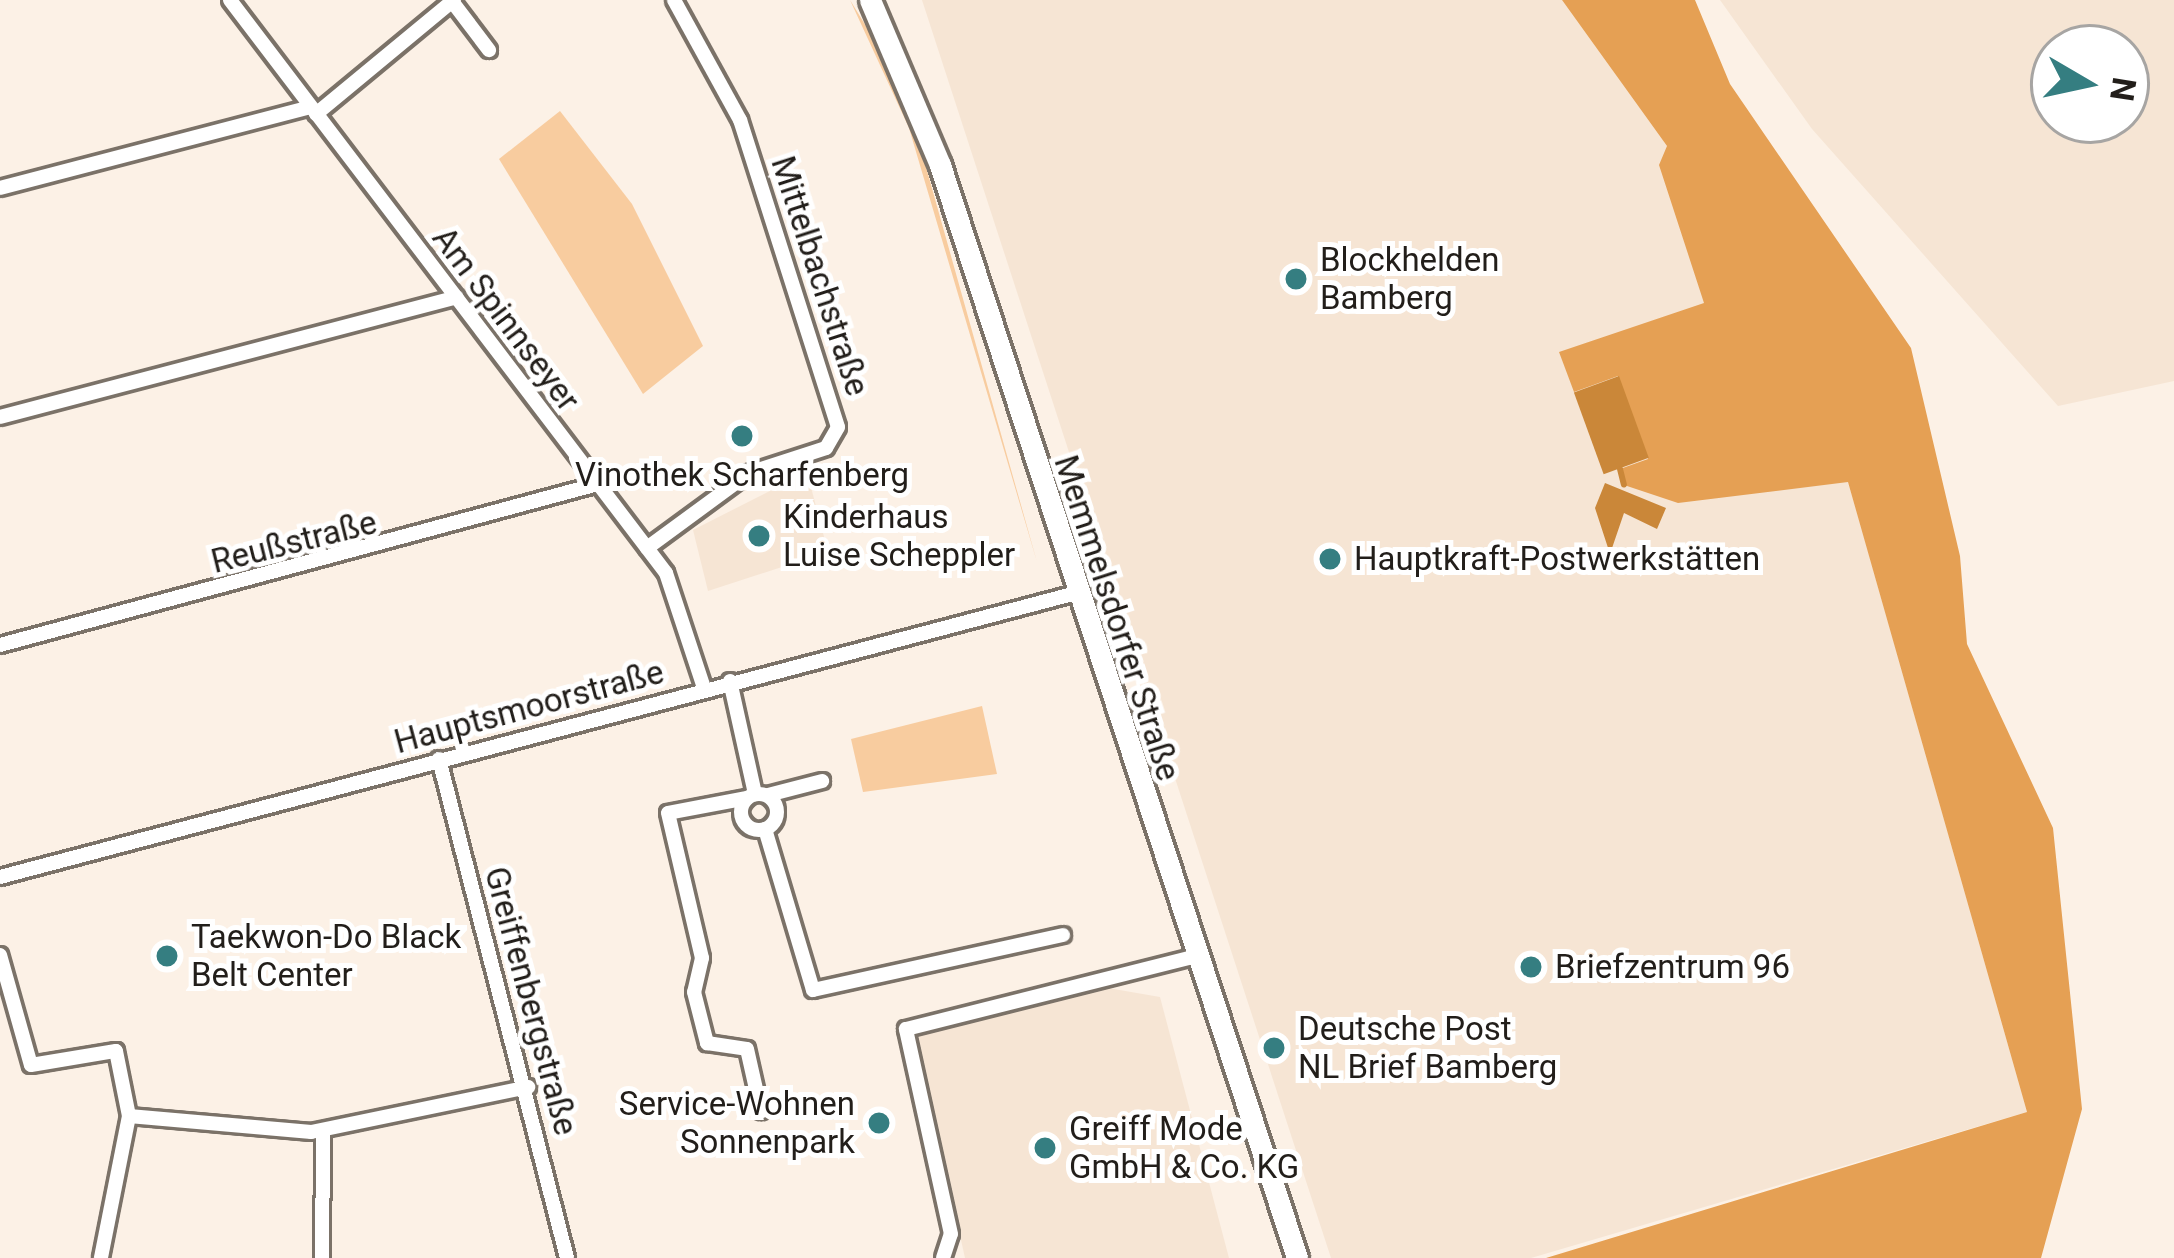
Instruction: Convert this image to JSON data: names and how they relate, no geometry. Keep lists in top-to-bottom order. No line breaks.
{"streets":{"main road":["Memmelsdorfer Straße"],"street":["Mittelbachstraße","Am Spinnseyer","Reußstraße","Hauptsmoorstraße","Greiffenbergstraße"]},"crossings":[["Mittelbachstraße","Am Spinnseyer"],["Am Spinnseyer","Reußstraße"],["Am Spinnseyer","Hauptsmoorstraße"],["Memmelsdorfer Straße","Hauptsmoorstraße"],["Hauptsmoorstraße","Greiffenbergstraße"]],"places":["Blockhelden Bamberg","Vinothek Scharfenberg","Kinderhaus Luise Scheppler","Hauptkraft-Postwerkstätten","Taekwon-Do Black Belt Center","Briefzentrum 96","Deutsche Post NL Brief Bamberg","Service-Wohnen Sonnenpark","Greiff Mode GmbH & Co. KG"],"north":"right"}
